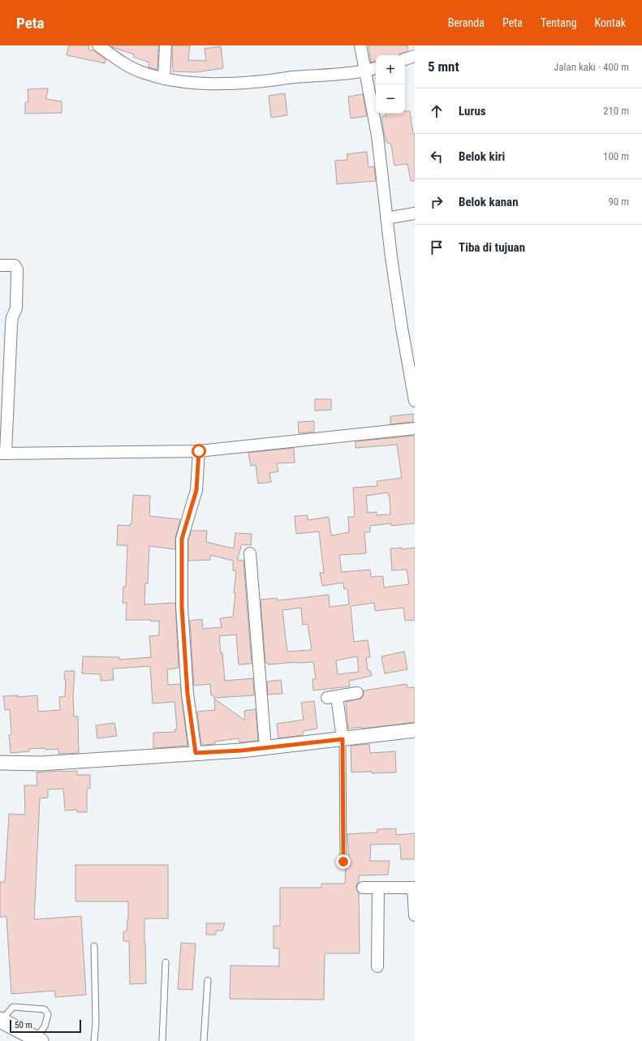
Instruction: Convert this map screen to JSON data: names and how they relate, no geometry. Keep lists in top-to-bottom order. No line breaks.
{"scale_bar":"50 m","page":{"header":"Peta","nav":["Beranda","Peta","Tentang","Kontak"],"heading":["5 mnt","Jalan kaki · 400 m"],"map_buttons":["+","−"],"list":[["Lurus","210 m"],["Belok kiri","100 m"],["Belok kanan","90 m"],"Tiba di tujuan"],"scale":"50 m"}}
